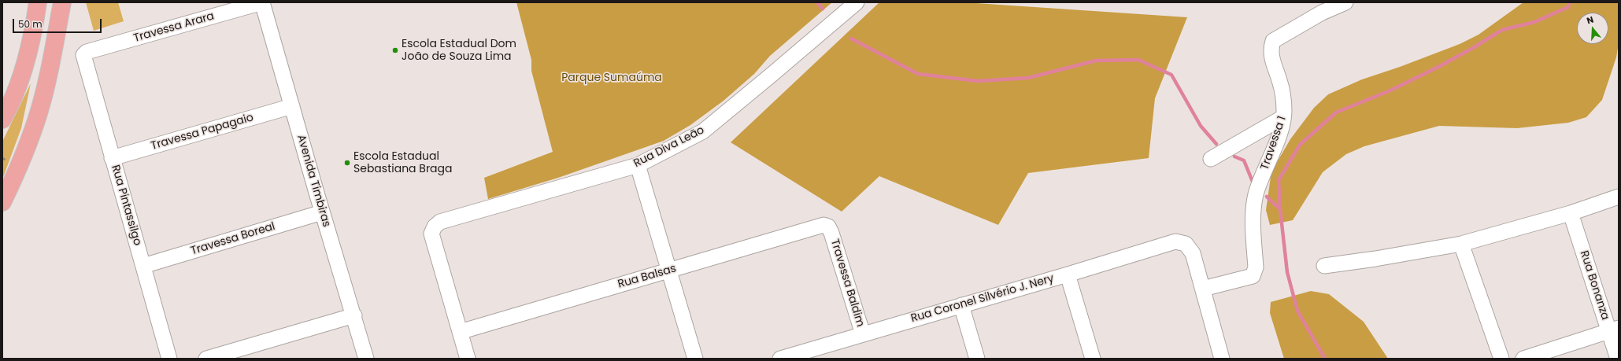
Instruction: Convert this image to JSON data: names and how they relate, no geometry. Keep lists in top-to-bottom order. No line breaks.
{"streets":{"street":["Travessa Arara","Travessa Papagaio","Travessa 1","Rua Diva Leão","Avenida Timbiras","Rua Pintassilgo","Travessa Boreal","Rua Balsas","Travessa Baldim","Rua Bonanza","Rua Coronel Silvério J. Nery"]},"crossings":[["Travessa Arara","Avenida Timbiras"],["Travessa Arara","Rua Pintassilgo"],["Travessa Papagaio","Avenida Timbiras"],["Travessa Papagaio","Rua Pintassilgo"],["Travessa 1","Rua Coronel Silvério J. Nery"],["Rua Diva Leão","Rua Balsas"],["Avenida Timbiras","Travessa Boreal"],["Rua Pintassilgo","Travessa Boreal"],["Rua Balsas","Travessa Baldim"],["Travessa Baldim","Rua Coronel Silvério J. Nery"]],"parks":["Parque Sumaúma"],"places":["Escola Estadual Dom João de Souza Lima","Escola Estadual Sebastiana Braga"],"scale_bar":"50 m","north":"top"}
